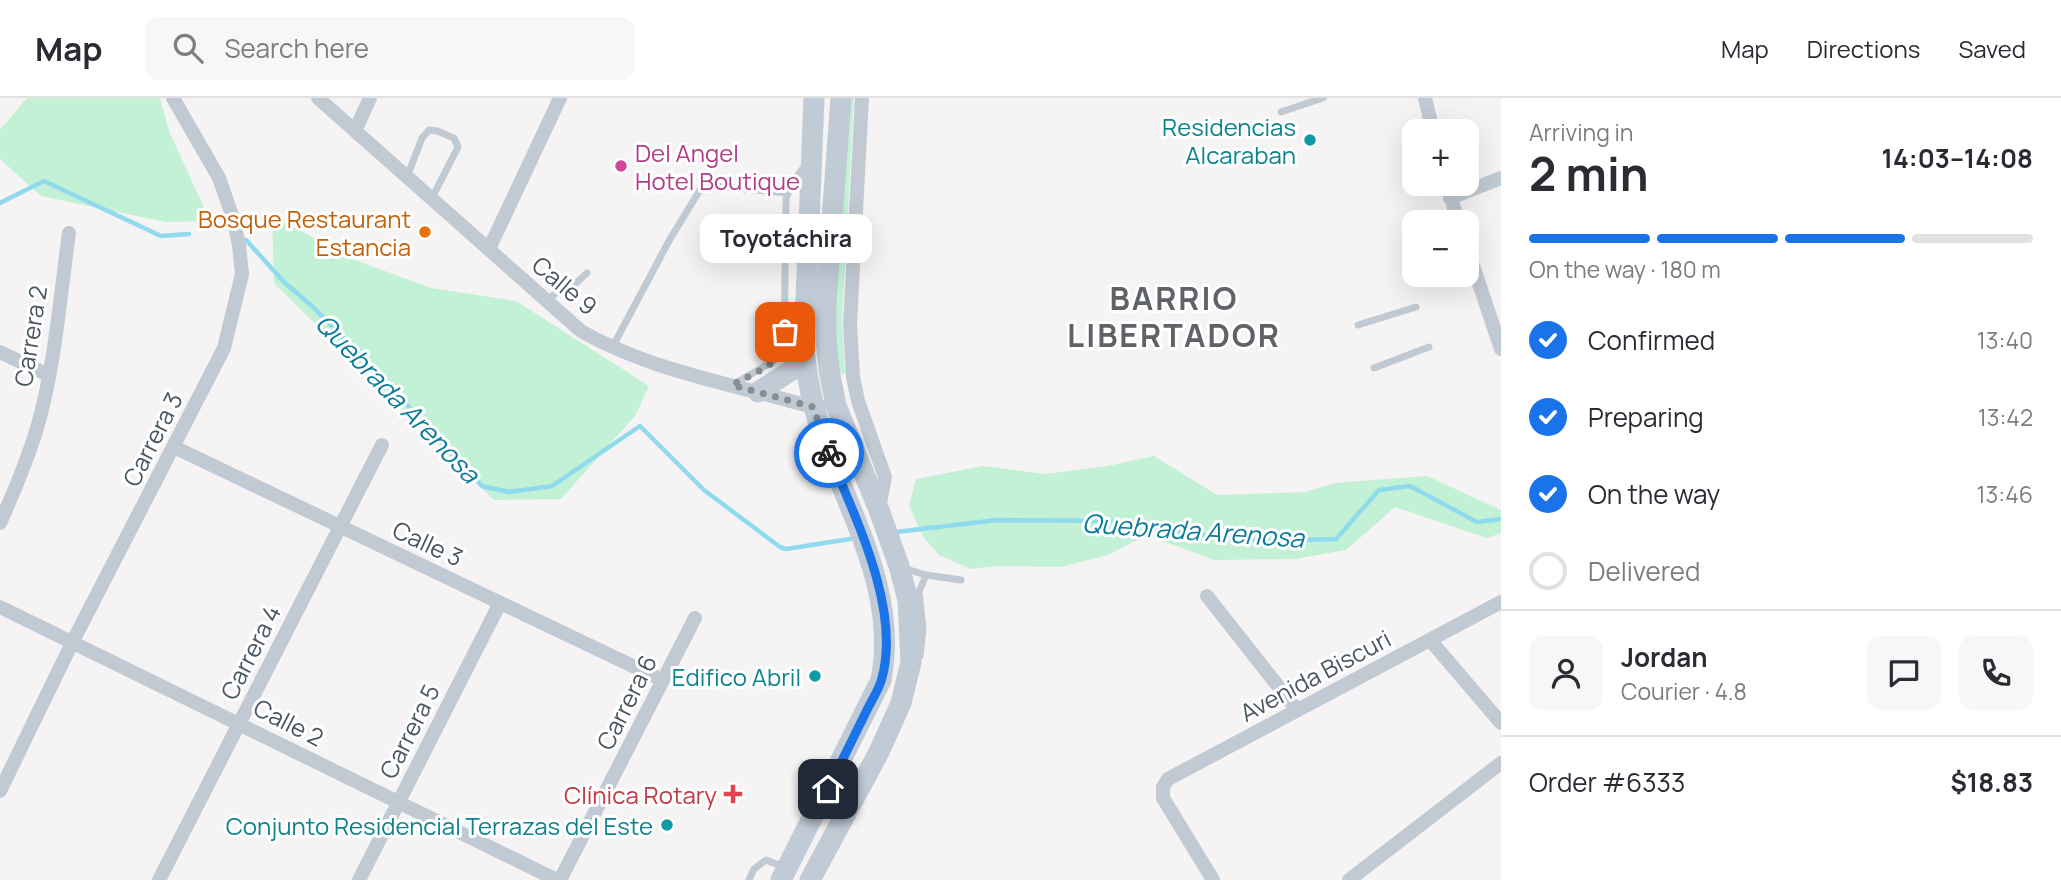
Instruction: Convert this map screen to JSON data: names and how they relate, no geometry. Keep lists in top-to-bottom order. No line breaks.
{"streets":{"street":["Calle 9","Carrera 2","Carrera 3","Calle 3","Carrera 4","Avenida Biscuri","Carrera 6","Calle 2","Carrera 5"]},"crossings":[["Carrera 3","Calle 3"],["Carrera 3","Calle 2"],["Calle 3","Carrera 4"],["Calle 3","Carrera 6"],["Calle 3","Carrera 5"],["Carrera 4","Calle 2"],["Carrera 6","Calle 2"],["Calle 2","Carrera 5"]],"districts":["BARRIO LIBERTADOR"],"water":["Quebrada Arenosa"],"places":{"other":["Residencias Alcaraban","Del Angel Hotel Boutique","Bosque Restaurant Estancia","Toyotáchira","Edifico Abril","Conjunto Residencial Terrazas del Este"],"health":["Clínica Rotary"]},"page":{"header":"Map","search":"Search here","nav":["Map","Directions","Saved"],"heading":["2 min","Arriving in","14:03–14:08"],"panel":["Jordan","Courier · 4.8","Order #6333","$18.83"],"map_buttons":["+","−"],"bubble":"Toyotáchira","bar":"On the way · 180 m","list":[["Confirmed","13:40"],["Preparing","13:42"],["On the way","13:46"],"Delivered"]}}
